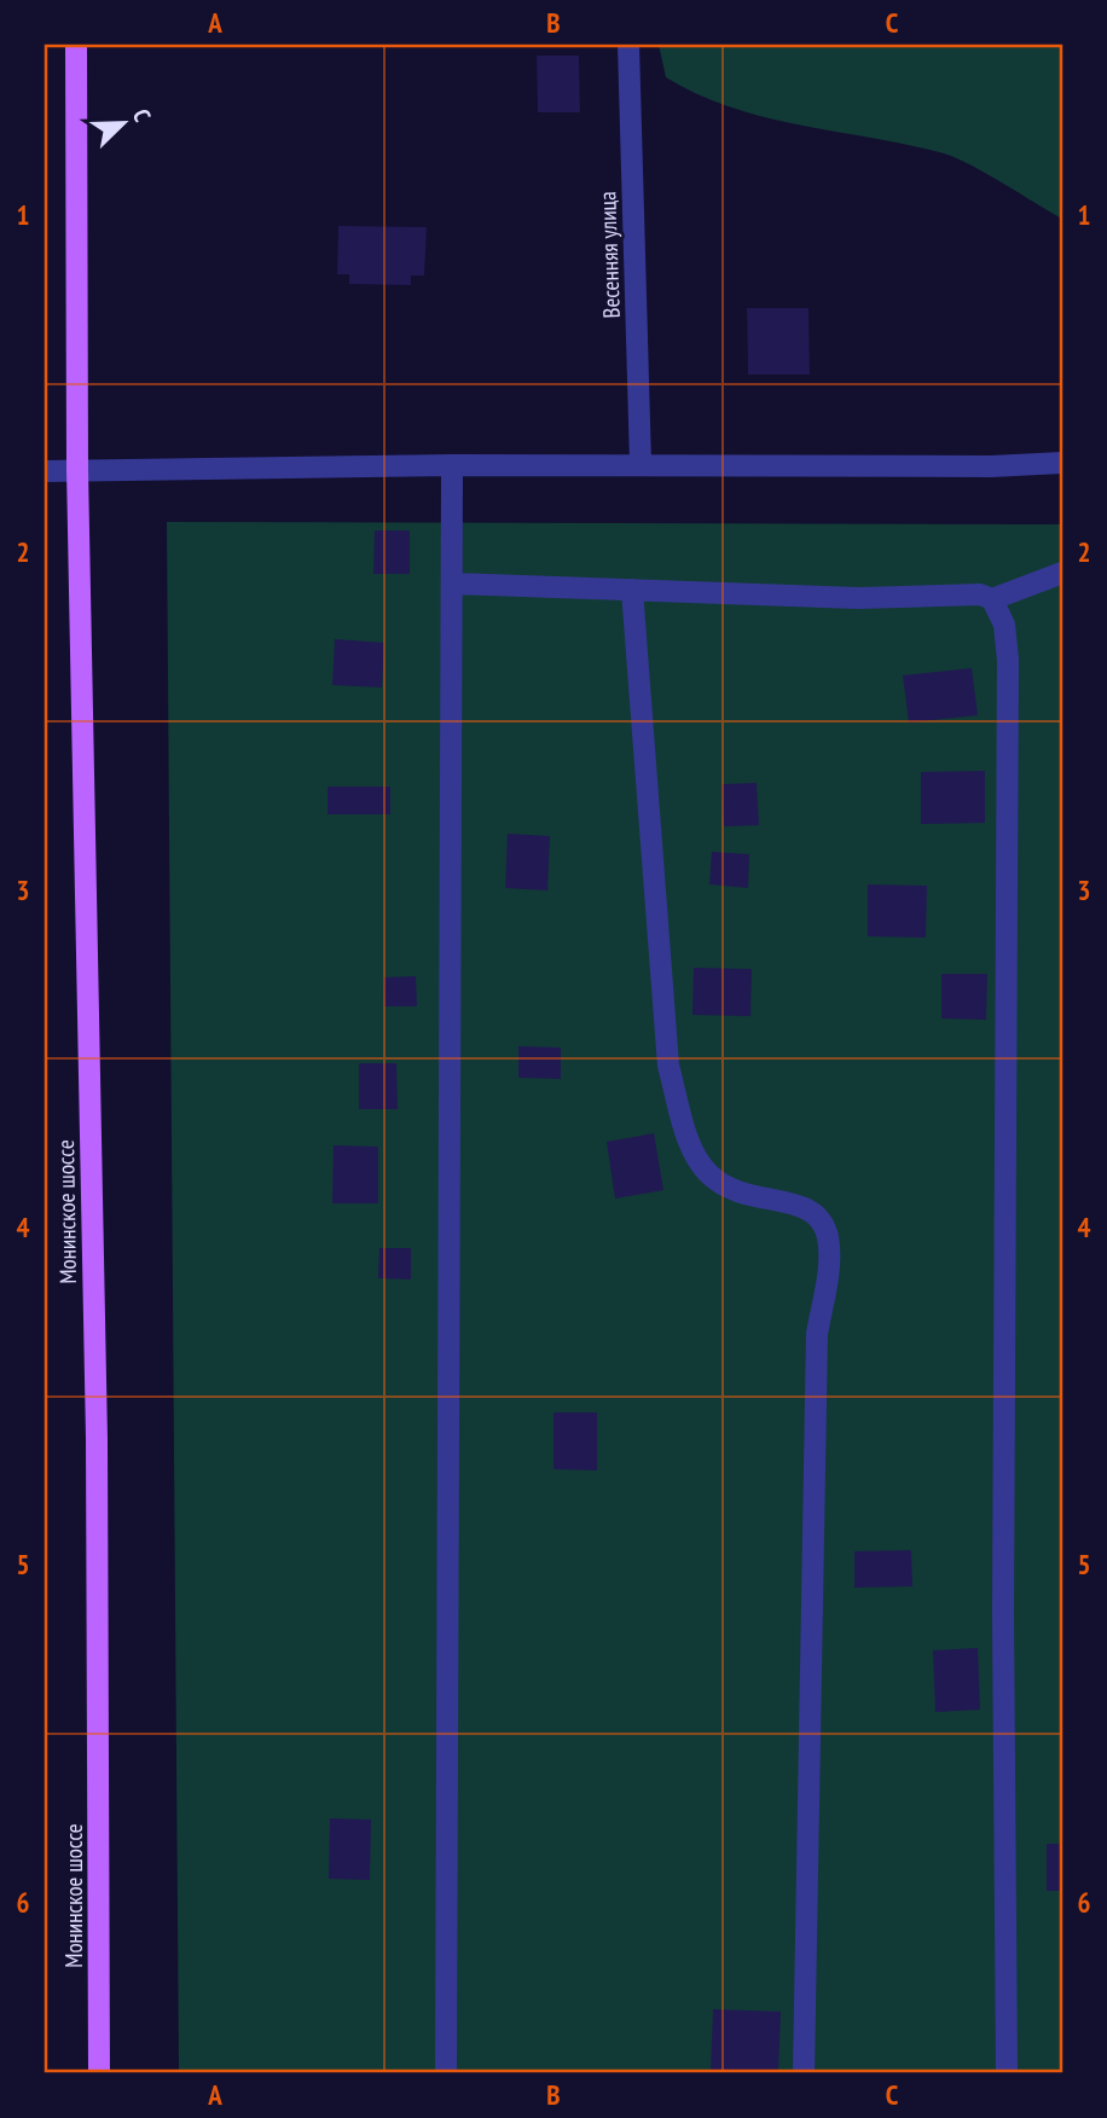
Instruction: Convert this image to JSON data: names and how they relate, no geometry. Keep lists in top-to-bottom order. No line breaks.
{"streets":{"main road":["Монинское шоссе"],"street":["Весенняя улица"]},"north":"top right","grid":{"columns":["A","B","C"],"rows":["1","2","3","4","5","6"]}}
